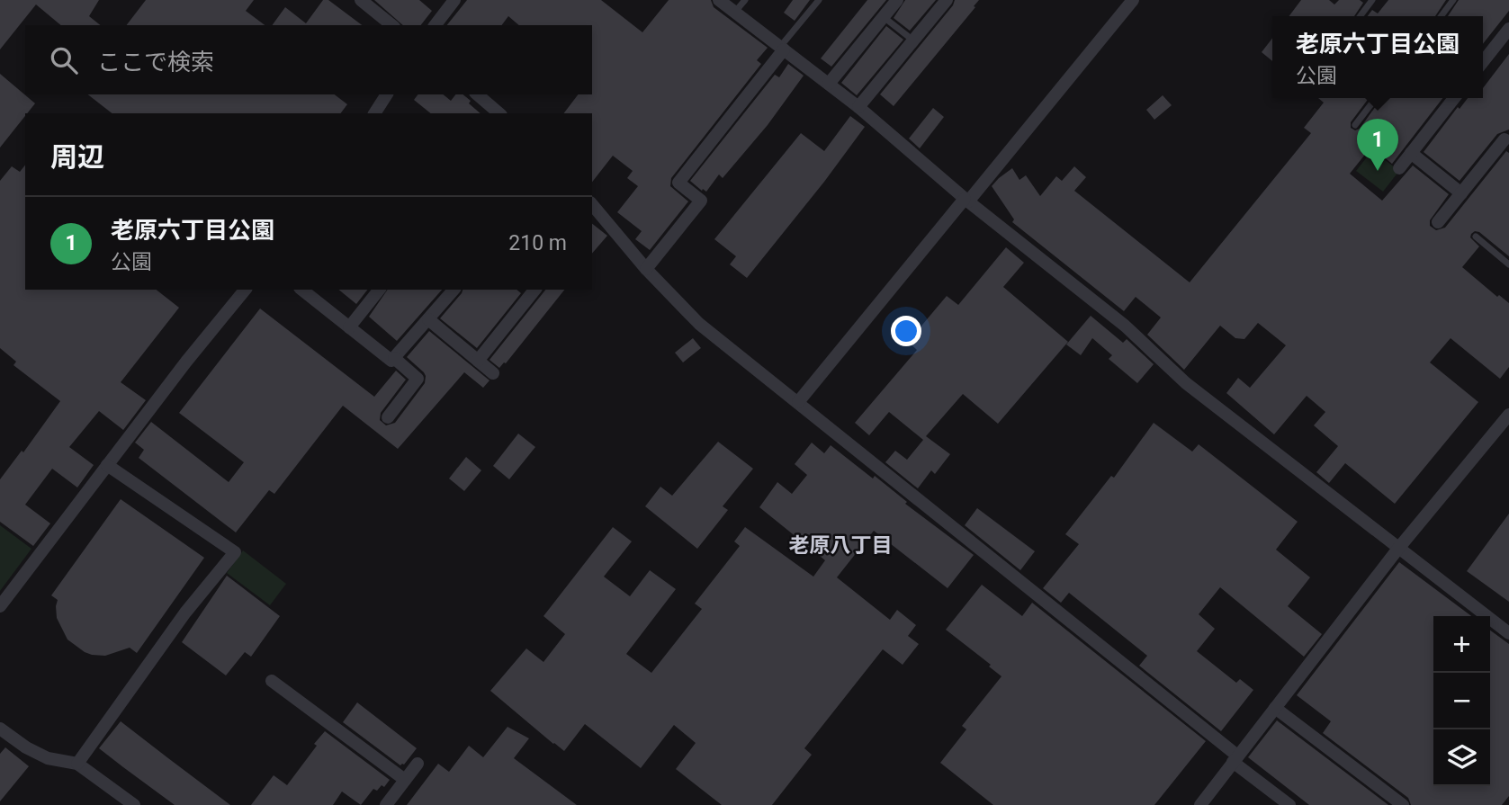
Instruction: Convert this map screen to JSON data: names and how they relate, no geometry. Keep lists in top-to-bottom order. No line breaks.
{"districts":["老原八丁目"],"page":{"popup":["老原六丁目公園","公園"],"search":"ここで検索","heading":"周辺","pins":"1","list":[{"mark":"1","name":"老原六丁目公園","note":"公園","value":"210 m"}],"map_buttons":["+","−"]}}
